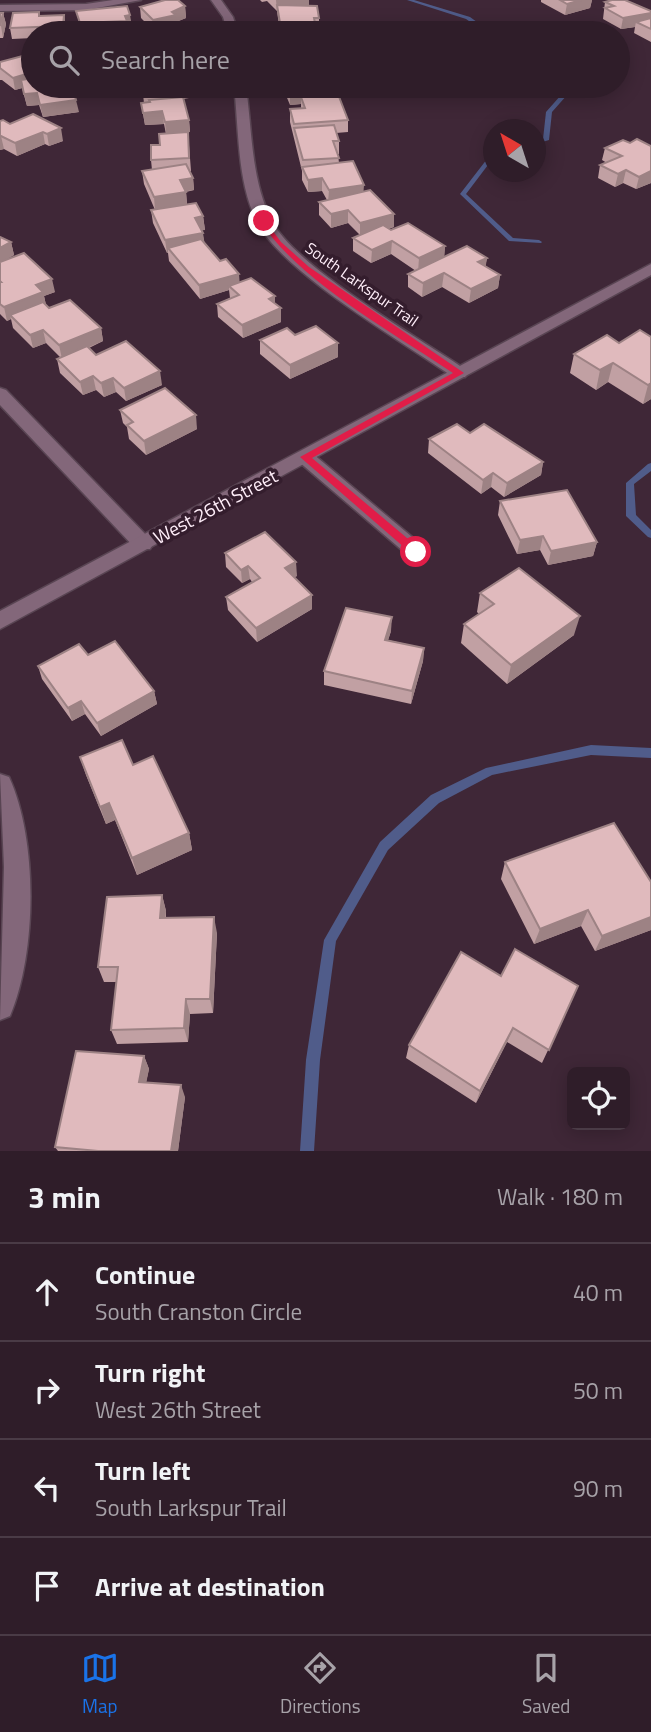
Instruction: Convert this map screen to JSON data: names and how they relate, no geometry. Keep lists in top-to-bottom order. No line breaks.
{"streets":{"street":["South Larkspur Trail","West 26th Street"]},"crossings":[["South Larkspur Trail","West 26th Street"]],"north":"top left","page":{"search":"Search here","heading":["3 min","Walk · 180 m"],"list":[["Continue","South Cranston Circle","40 m"],["Turn right","West 26th Street","50 m"],["Turn left","South Larkspur Trail","90 m"],"Arrive at destination"],"nav":["Map","Directions","Saved"]}}
